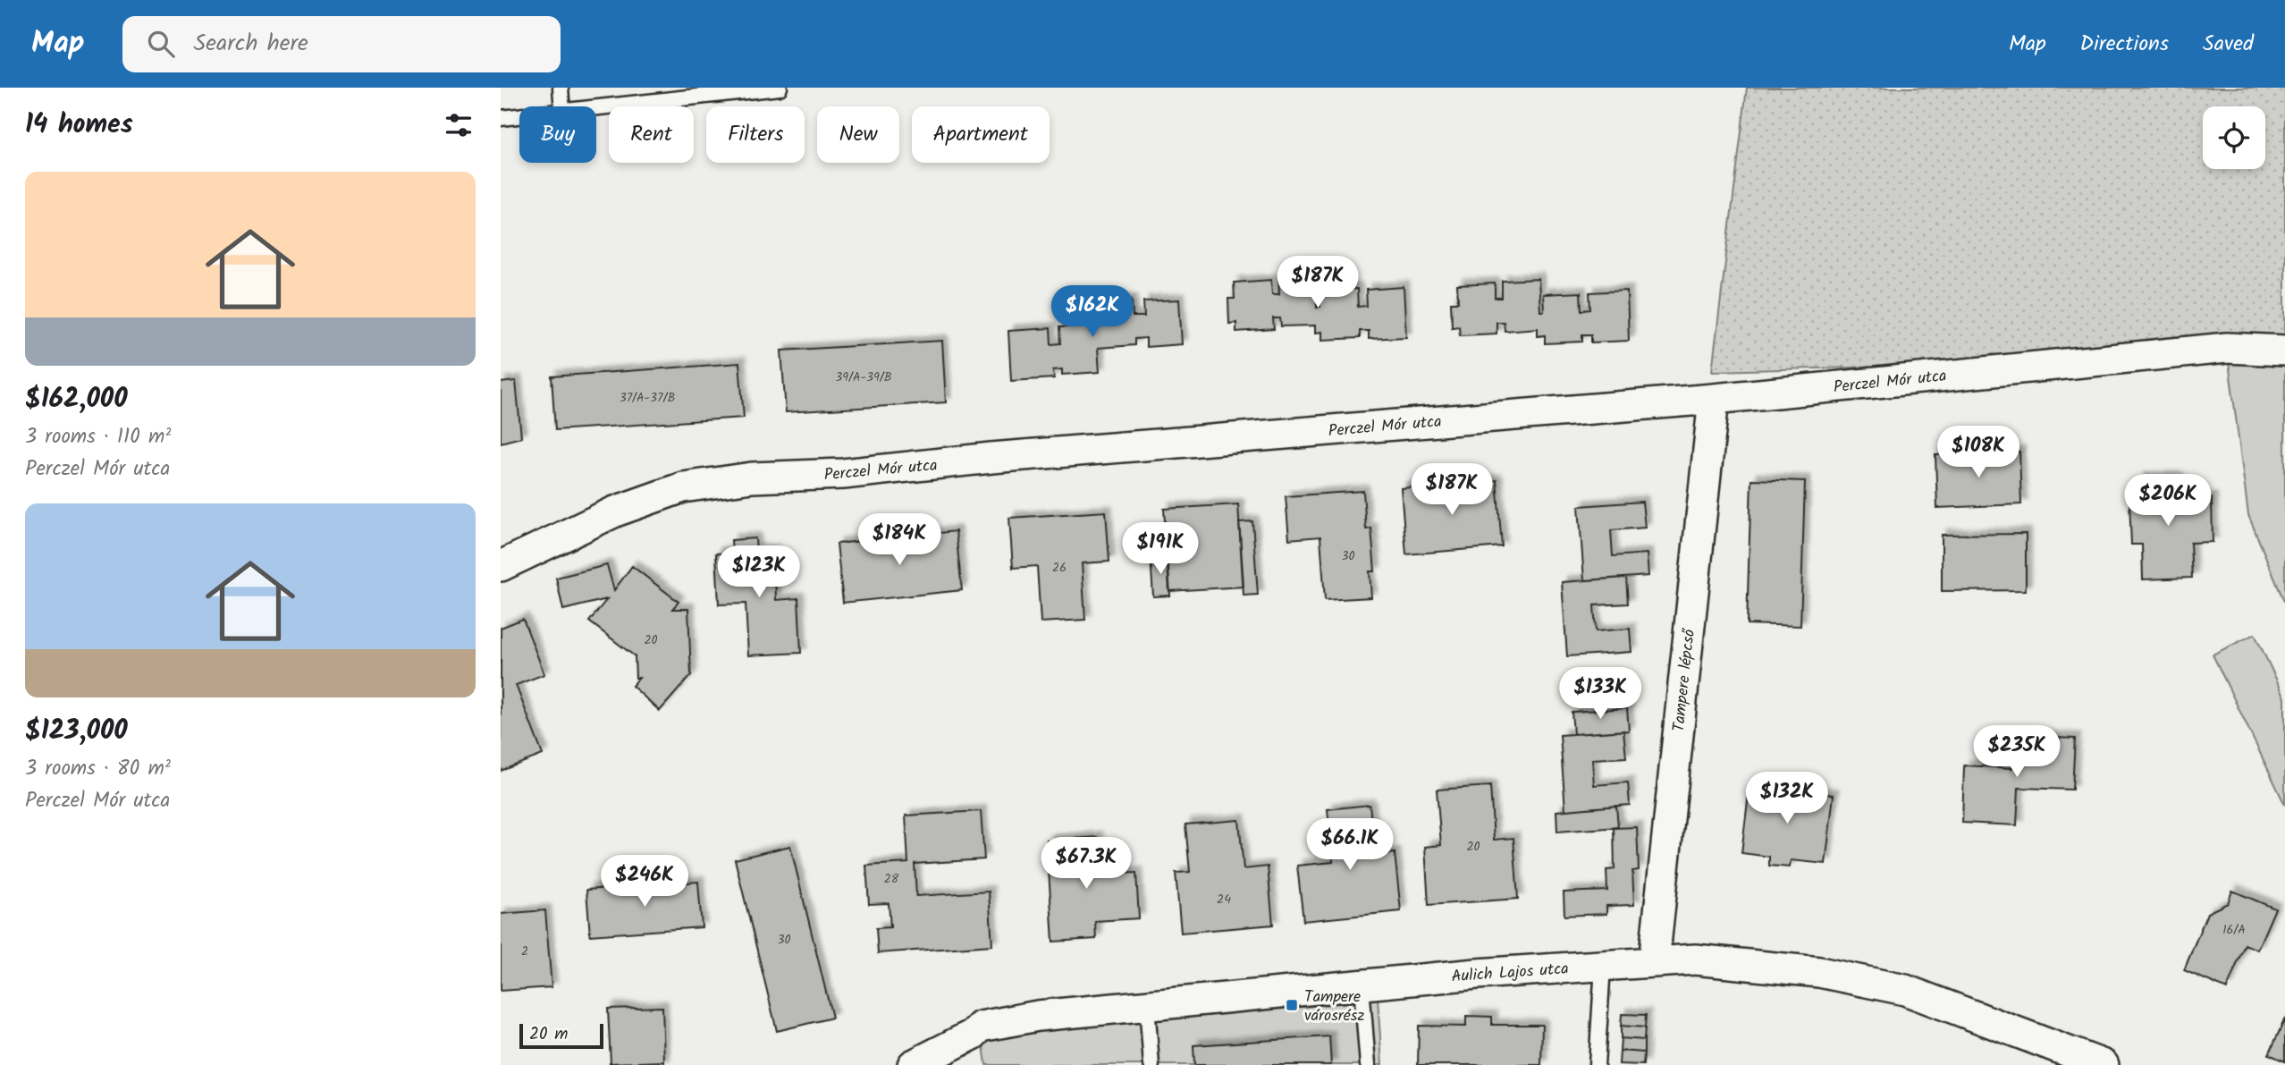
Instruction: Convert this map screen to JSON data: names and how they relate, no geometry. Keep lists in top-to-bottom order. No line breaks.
{"streets":{"street":["Perczel Mór utca","Tampere lépcső","Aulich Lajos utca"]},"crossings":[["Perczel Mór utca","Tampere lépcső"],["Tampere lépcső","Aulich Lajos utca"]],"places":{"transit":["Tampere városrész"]},"house_numbers":["39/A-39/B","37/A-37/B","30","26","20","20","28","24","16/A","30","2"],"scale_bar":"20 m","page":{"header":"Map","search":"Search here","nav":["Map","Directions","Saved"],"heading":"14 homes","chip":["Buy","Rent","Filters","New","Apartment"],"list":[{"name":"$162,000","note":"3 rooms · 110 m² · Perczel Mór utca"},{"name":"$123,000","note":"3 rooms · 80 m² · Perczel Mór utca"}],"price":["$187K","$162K","$108K","$187K","$206K","$184K","$191K","$123K","$133K","$235K","$132K","$66.1K","$67.3K","$246K"],"scale":"20 m"}}
